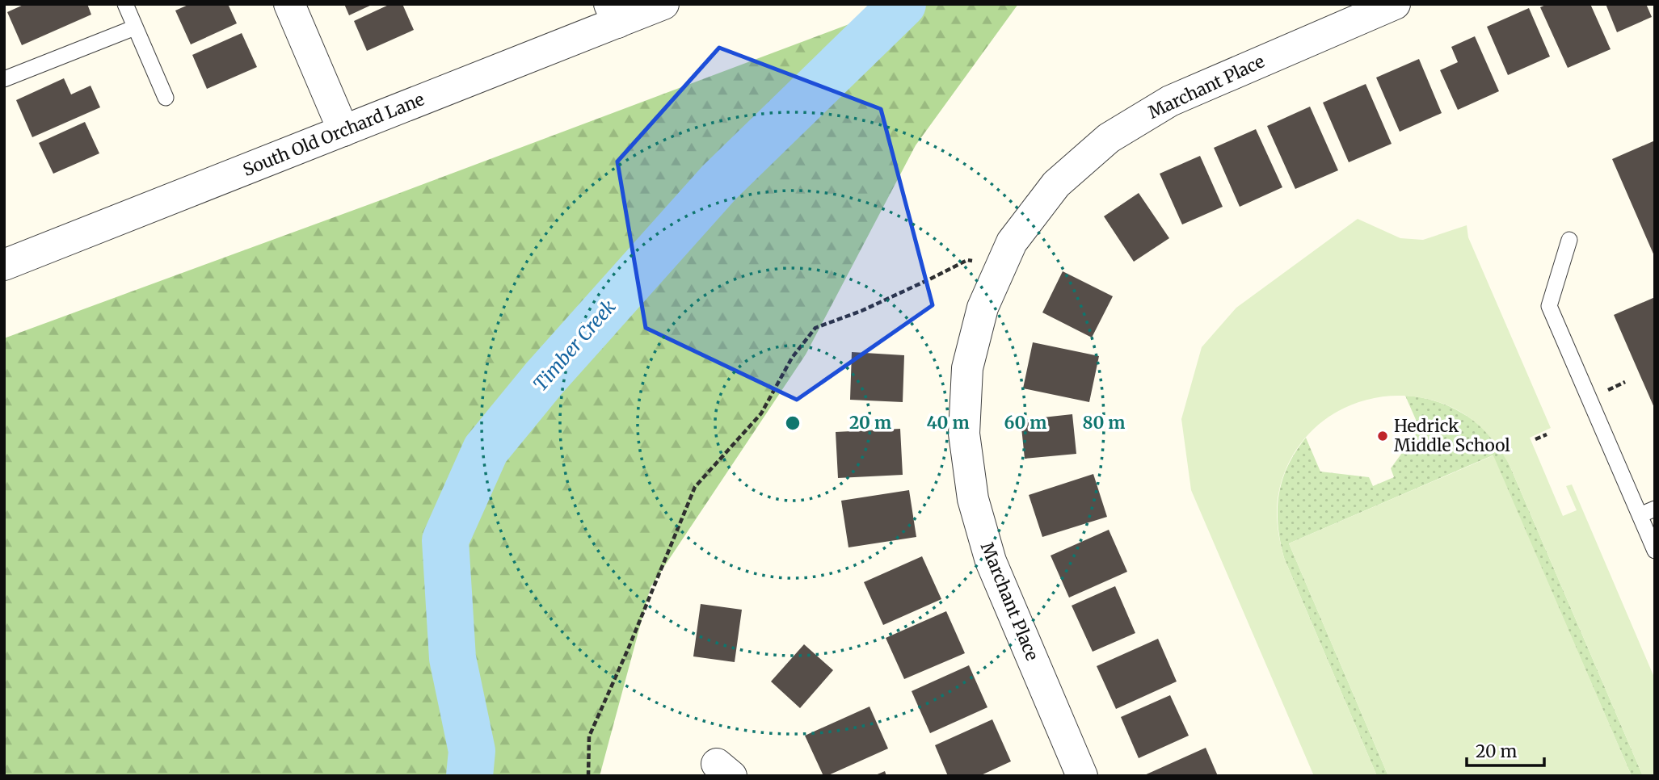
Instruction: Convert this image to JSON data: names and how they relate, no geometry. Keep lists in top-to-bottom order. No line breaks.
{"streets":{"street":["Marchant Place","South Old Orchard Lane"]},"water":["Timber Creek"],"places":["Hedrick Middle School"],"scale_bar":"20 m","rings":["20 m","40 m","60 m","80 m"]}
